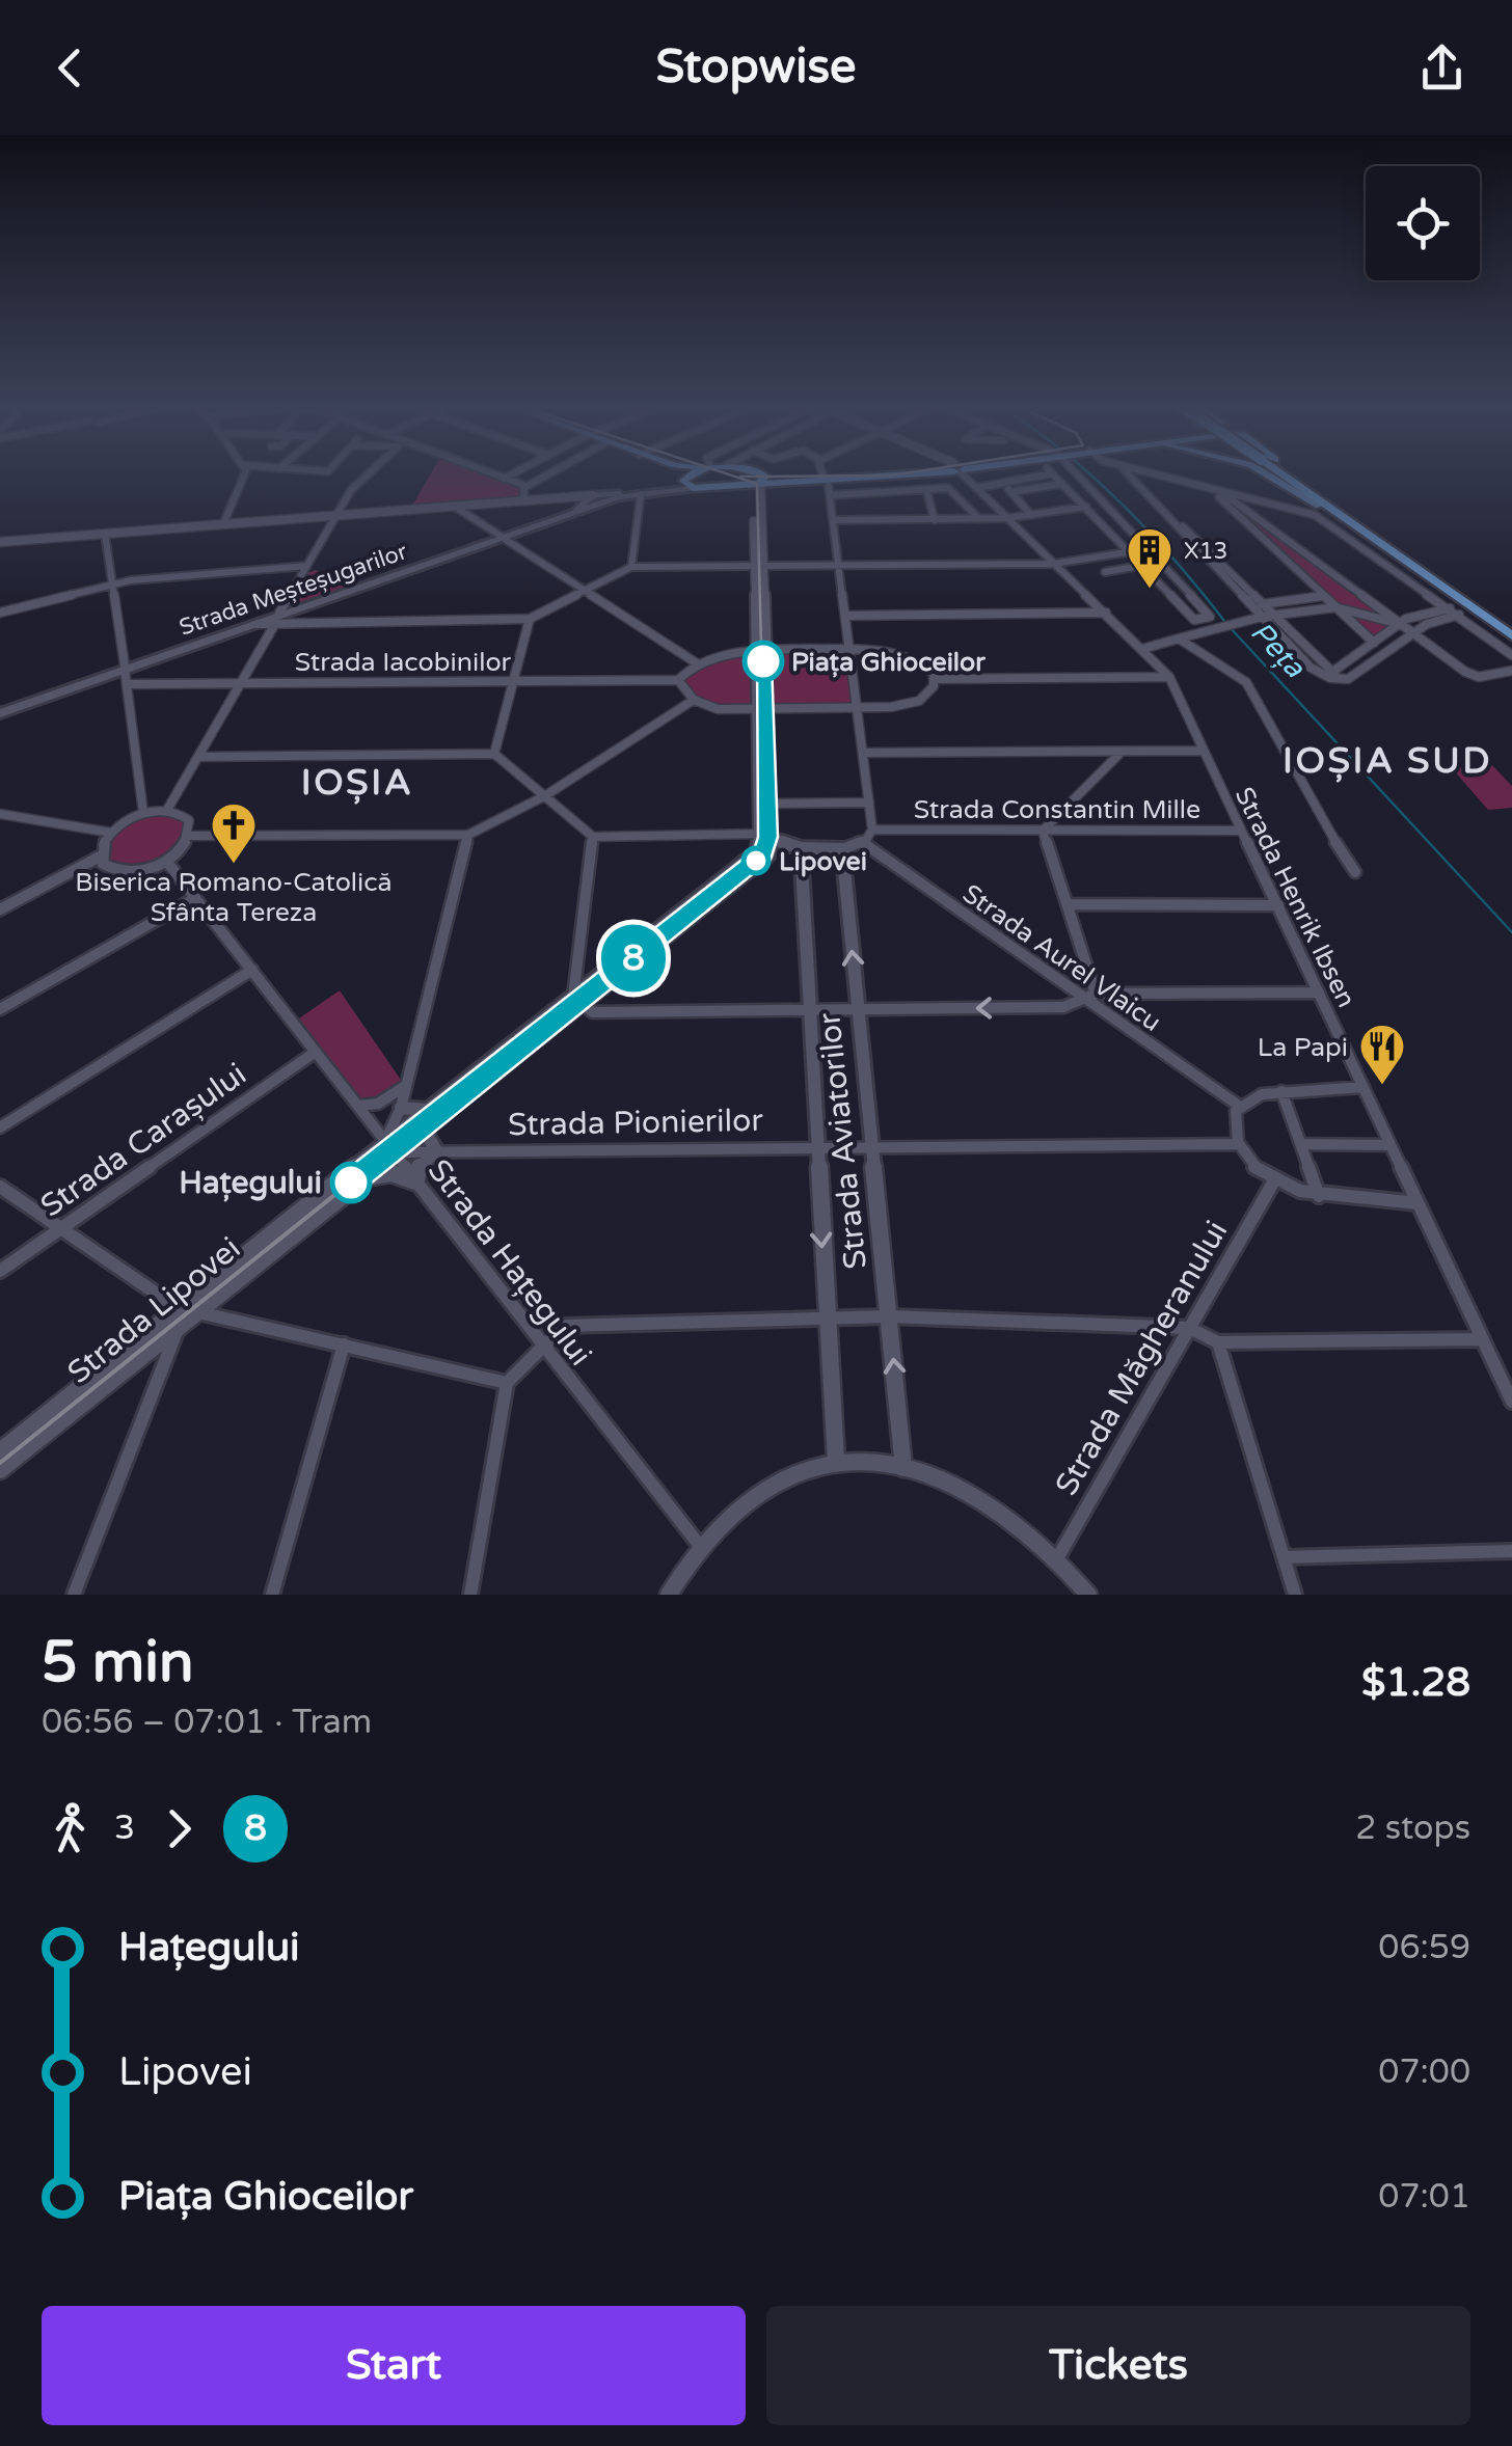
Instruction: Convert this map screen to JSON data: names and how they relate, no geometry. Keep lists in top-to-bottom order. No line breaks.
{"streets":{"main road":["Strada Meșteșugarilor"],"street":["Strada Iacobinilor","Strada Constantin Mille","Strada Henrik Ibsen","Strada Aurel Vlaicu","Strada Pionierilor","Strada Carașului","Strada Aviatorilor","Strada Hațegului","Strada Lipovei","Strada Măgheranului"]},"crossings":[["Strada Constantin Mille","Strada Henrik Ibsen"],["Strada Pionierilor","Strada Aviatorilor"],["Strada Pionierilor","Strada Hațegului"],["Strada Pionierilor","Strada Lipovei"],["Strada Carașului","Strada Hațegului"],["Strada Hațegului","Strada Lipovei"]],"districts":["IOȘIA SUD","IOȘIA"],"water":["Peța"],"places":{"building":["X13"],"other":["Piața Ghioceilor","Lipovei","Hațegului"],"church":["Biserica Romano-Catolică Sfânta Tereza"],"restaurant":["La Papi"]},"lines":["tram line 8"],"page":{"header":"Stopwise","on_map":"8","heading":["5 min","06:56 – 07:01 · Tram","$1.28"],"legs":["3","8","2 stops"],"list":[{"name":"Hațegului","value":"06:59"},{"name":"Lipovei","value":"07:00"},{"name":"Piața Ghioceilor","value":"07:01"}],"buttons":["Start","Tickets"]}}
